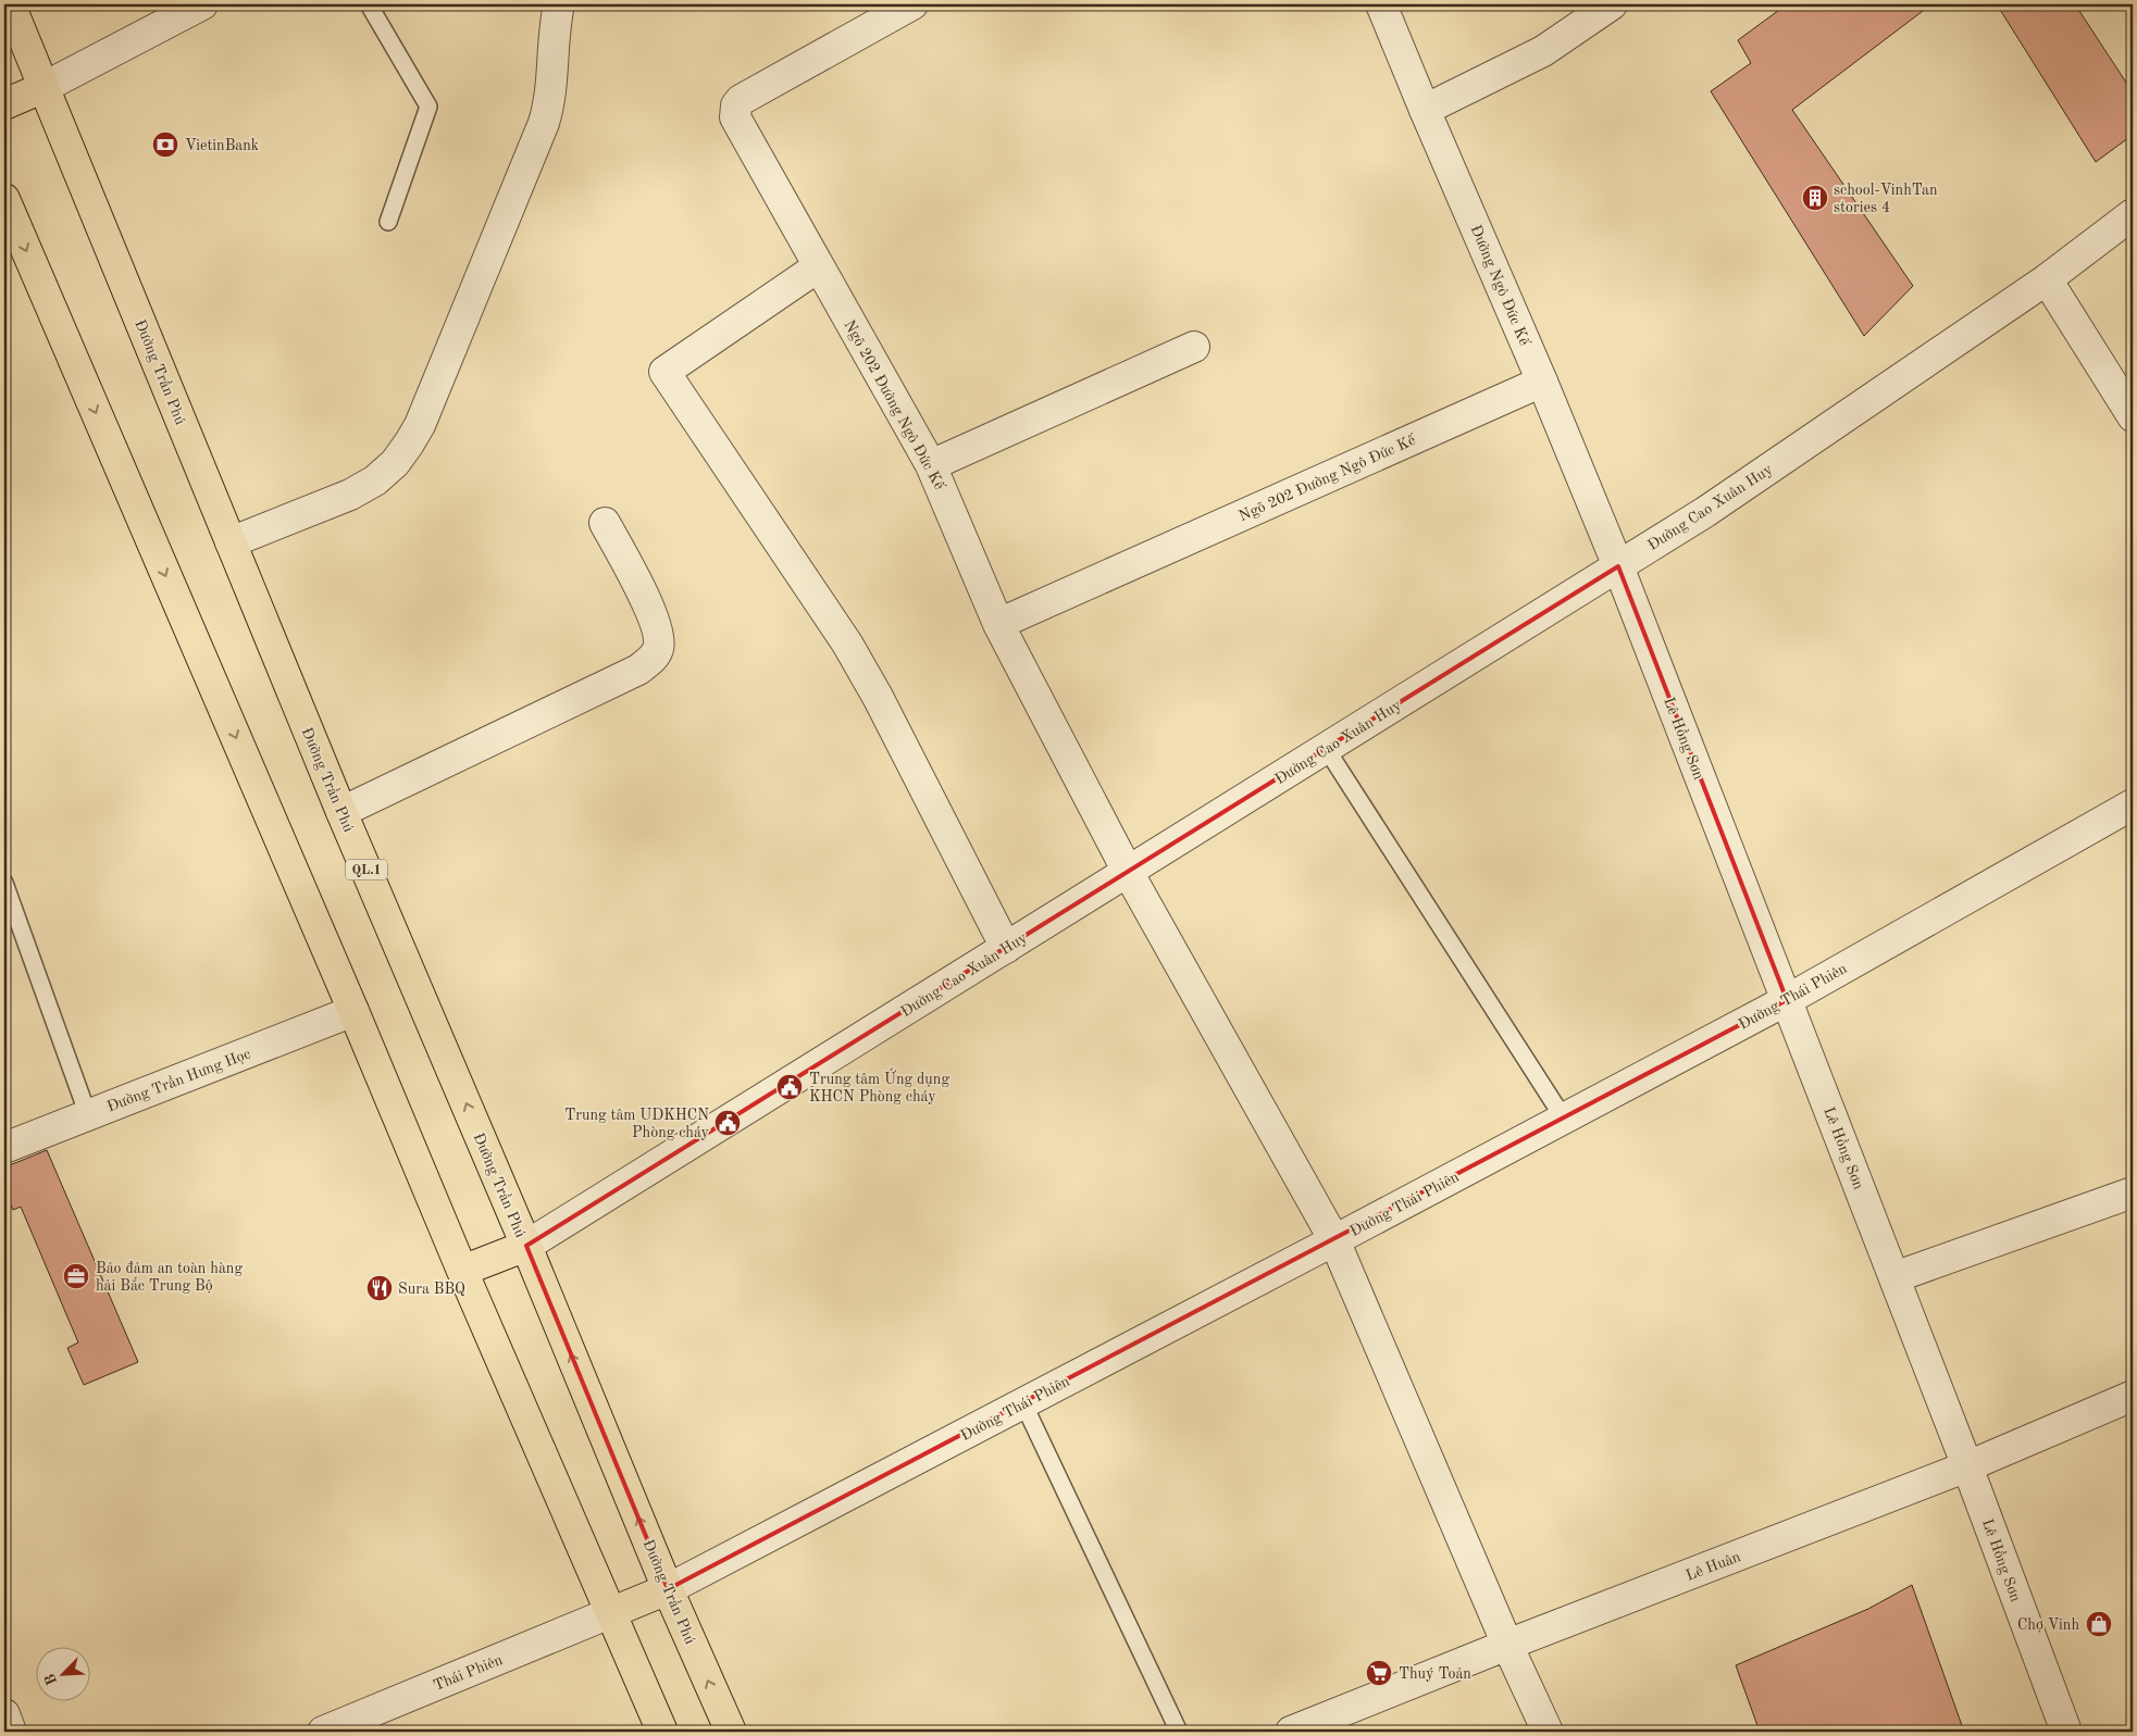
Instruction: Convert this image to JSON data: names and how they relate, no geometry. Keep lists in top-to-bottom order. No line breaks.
{"streets":{"main road":["Đường Trần Phú","QL.1"],"street":["Đường Ngô Đức Kế","Ngõ 202 Đường Ngô Đức Kế","Đường Cao Xuân Huy","Lê Hồng Sơn","Đường Thái Phiên","Đường Trần Hưng Học","Lê Huân","Thái Phiên"]},"crossings":[["Đường Ngô Đức Kế","Ngõ 202 Đường Ngô Đức Kế"],["Đường Ngô Đức Kế","Đường Cao Xuân Huy"],["Đường Ngô Đức Kế","Lê Hồng Sơn"],["Đường Trần Phú","Đường Cao Xuân Huy"],["Đường Trần Phú","Đường Thái Phiên"],["Đường Cao Xuân Huy","Lê Hồng Sơn"],["Lê Hồng Sơn","Đường Thái Phiên"],["Lê Hồng Sơn","Lê Huân"]],"places":{"bank":["VietinBank"],"building":["school-VinhTan stories 4"],"public building":["Trung tâm Ứng dụng KHCN Phòng cháy","Trung tâm UDKHCN Phòng cháy"],"office":["Bảo đảm an toàn hàng hải Bắc Trung Bộ"],"restaurant":["Sura BBQ"],"shop":["Chợ Vinh"],"supermarket":["Thuý Toản"]},"north":"bottom left"}
